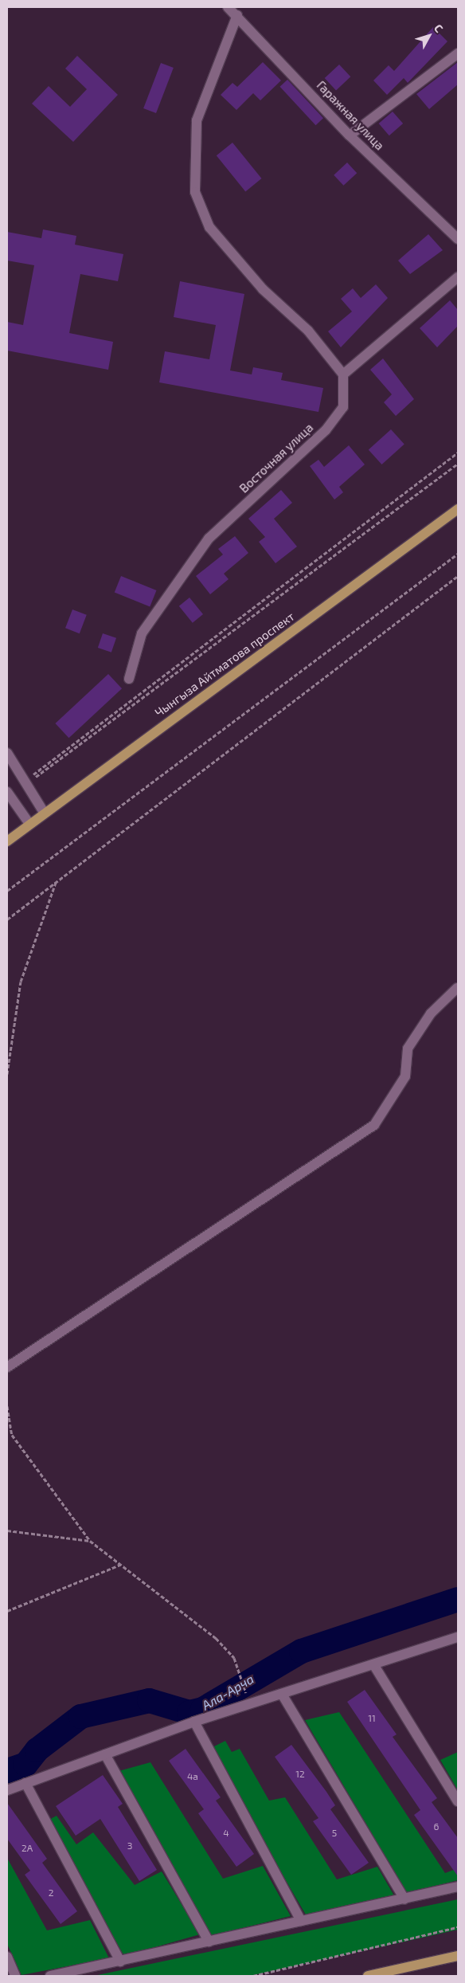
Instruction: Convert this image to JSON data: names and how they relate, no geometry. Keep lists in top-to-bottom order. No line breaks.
{"streets":{"main road":["Чынгыза Айтматова проспект"],"street":["Гаражная улица","Восточная улица"]},"water":["Ала-Арча"],"house_numbers":["11","12","4а","6","4","5","3","2А","2"],"north":"top right"}
